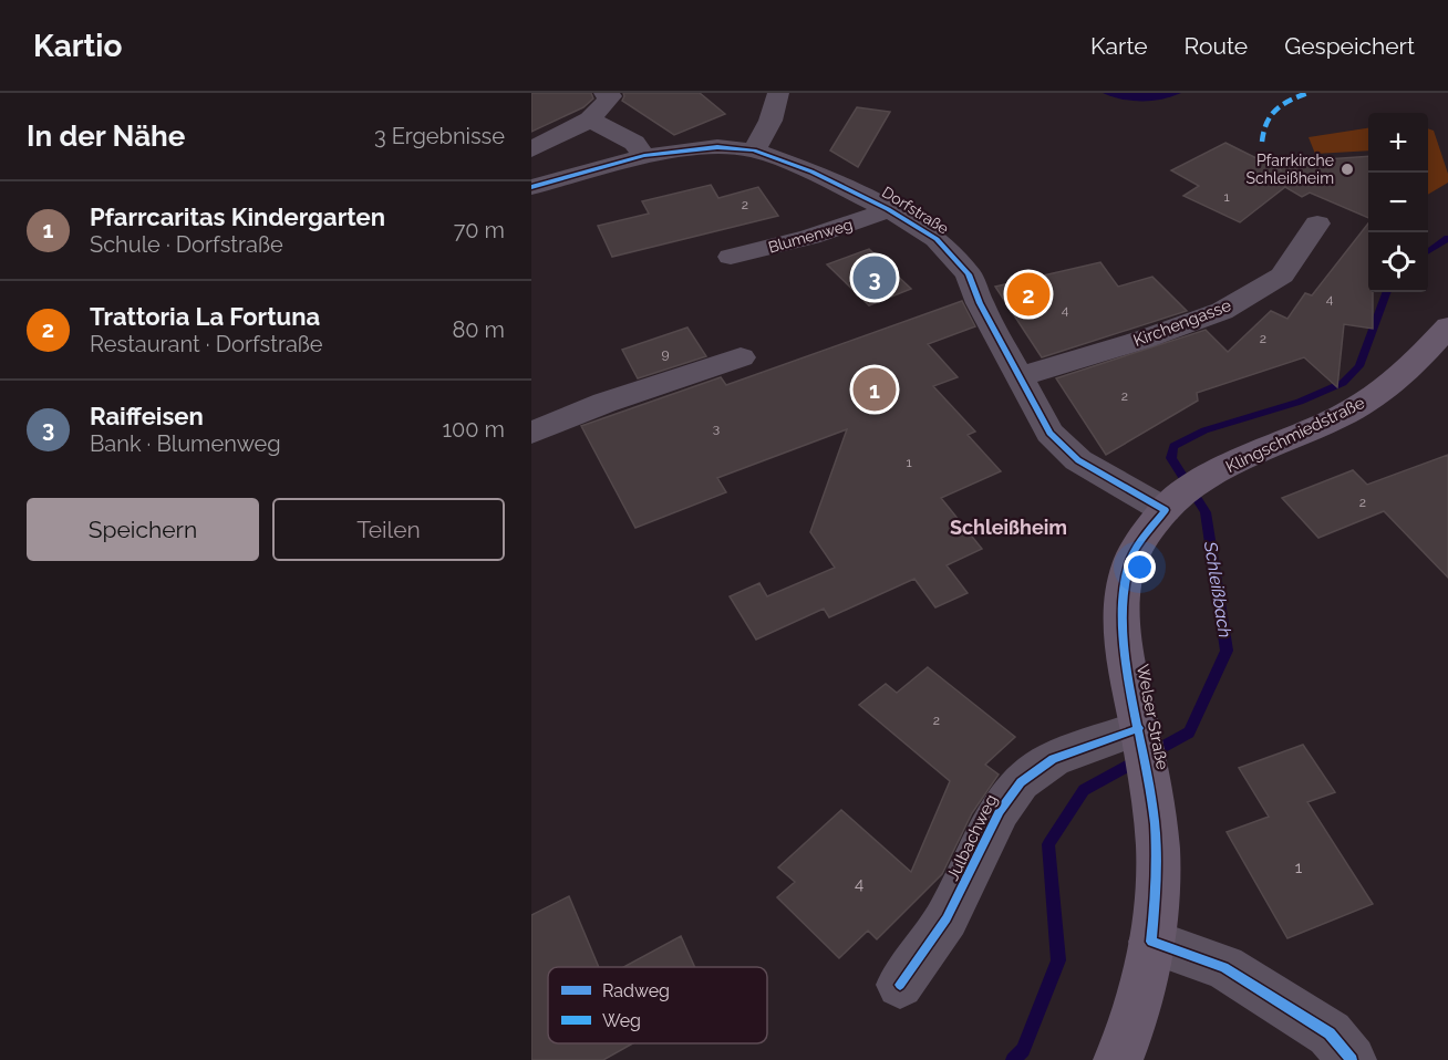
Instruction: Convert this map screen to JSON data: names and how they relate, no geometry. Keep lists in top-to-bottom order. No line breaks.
{"streets":{"main road":["Klingschmiedstraße","Welser Straße"],"street":["Dorfstraße","Blumenweg","Kirchengasse","Julbachweg"]},"crossings":[["Dorfstraße","Blumenweg"],["Dorfstraße","Kirchengasse"],["Dorfstraße","Klingschmiedstraße"],["Dorfstraße","Welser Straße"],["Klingschmiedstraße","Welser Straße"],["Welser Straße","Julbachweg"]],"districts":["Schleißheim"],"water":["Schleißbach"],"places":["Pfarrkirche Schleißheim"],"house_numbers":["1","2","4","4","2","9","2","3","1","2","2","1","4"],"legend":["Radweg","Weg"],"page":{"header":"Kartio","nav":["Karte","Route","Gespeichert"],"heading":["In der Nähe","3 Ergebnisse"],"map_buttons":["+","−"],"list":[{"mark":"1","name":"Pfarrcaritas Kindergarten","note":"Schule · Dorfstraße","value":"70 m"},{"mark":"2","name":"Trattoria La Fortuna","note":"Restaurant · Dorfstraße","value":"80 m"},{"mark":"3","name":"Raiffeisen","note":"Bank · Blumenweg","value":"100 m"}],"pins":["3","2","1"],"buttons":["Speichern","Teilen"]}}
